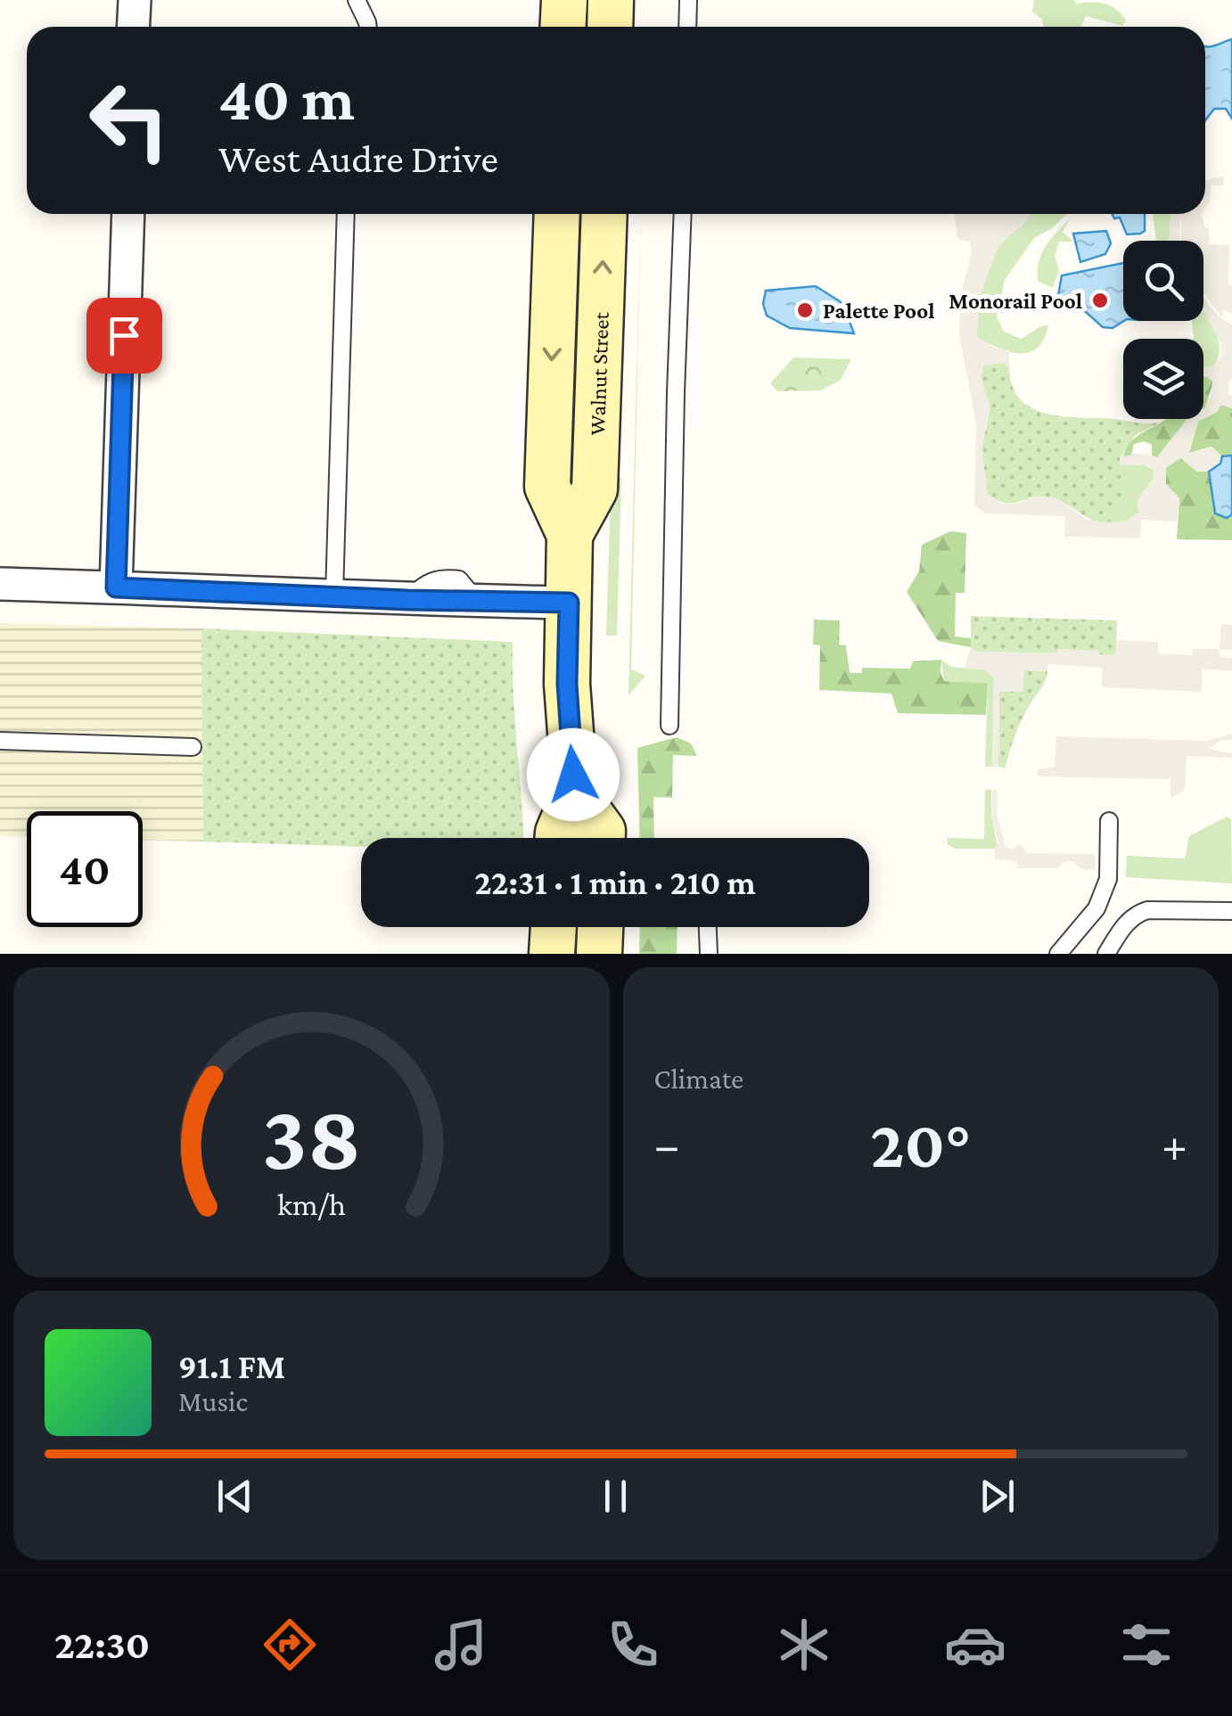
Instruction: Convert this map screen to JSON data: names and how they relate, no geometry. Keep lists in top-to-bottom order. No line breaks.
{"streets":{"street":["Walnut Street"]},"places":["Monorail Pool","Palette Pool"],"page":{"turn":["40 m","West Audre Drive"],"limit":"40","trip":"22:31 · 1 min · 210 m","tile":"Climate","heat":["−","20°","+"],"song":["91.1 FM","Music"],"tabs":"22:30","gauge":["38","km/h"]}}
